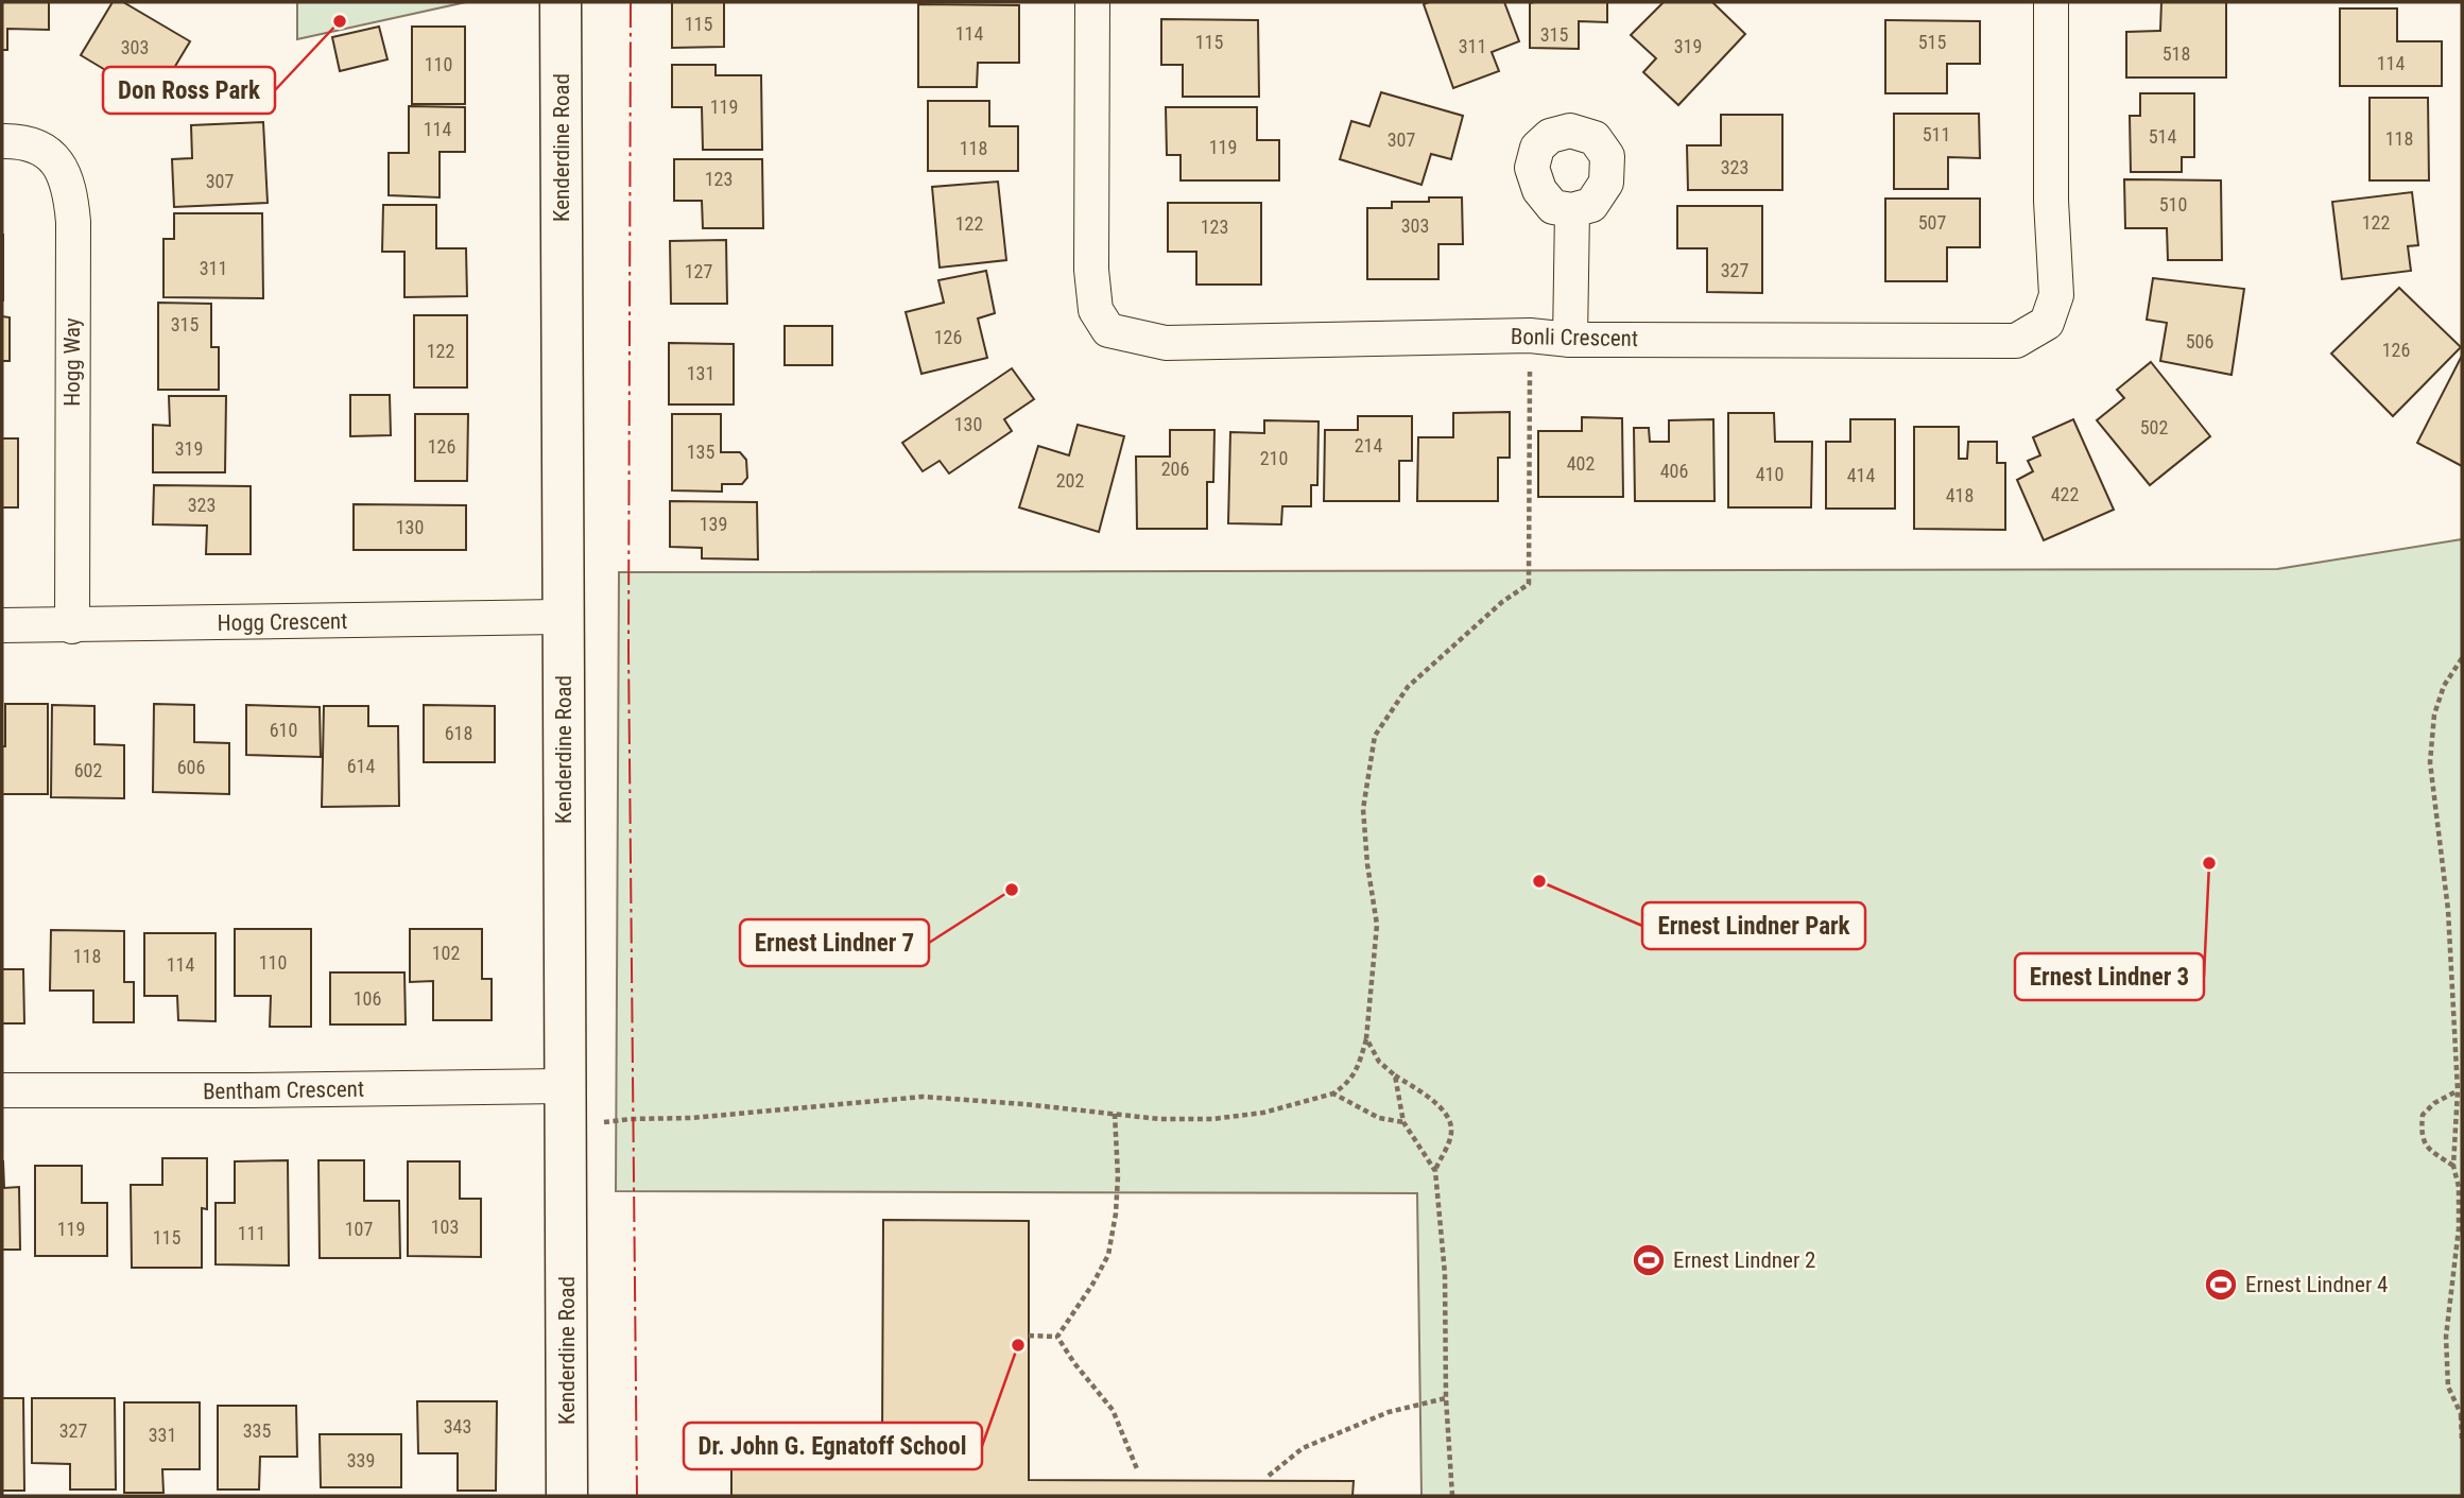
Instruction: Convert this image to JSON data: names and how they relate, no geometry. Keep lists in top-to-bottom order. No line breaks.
{"streets":{"street":["Kenderdine Road","Bonli Crescent","Hogg Way","Hogg Crescent","Bentham Crescent"]},"crossings":[["Kenderdine Road","Hogg Crescent"],["Kenderdine Road","Bentham Crescent"],["Hogg Way","Hogg Crescent"]],"places":{"other":["Don Ross Park","Ernest Lindner 3","Ernest Lindner Park","Ernest Lindner 7","Dr. John G. Egnatoff School"],"sports":["Ernest Lindner 2","Ernest Lindner 4"]},"house_numbers":["115","114","315","115","515","311","319","303","518","114","110","119","114","511","514","118","307","119","118","323","123","307","510","507","122","122","303","123","311","327","127","315","126","506","126","122","131","130","502","214","126","319","135","210","402","206","406","410","414","202","422","418","323","139","130","610","618","614","606","602","102","118","110","114","106","103","119","107","111","115","343","327","335","331","339"]}
